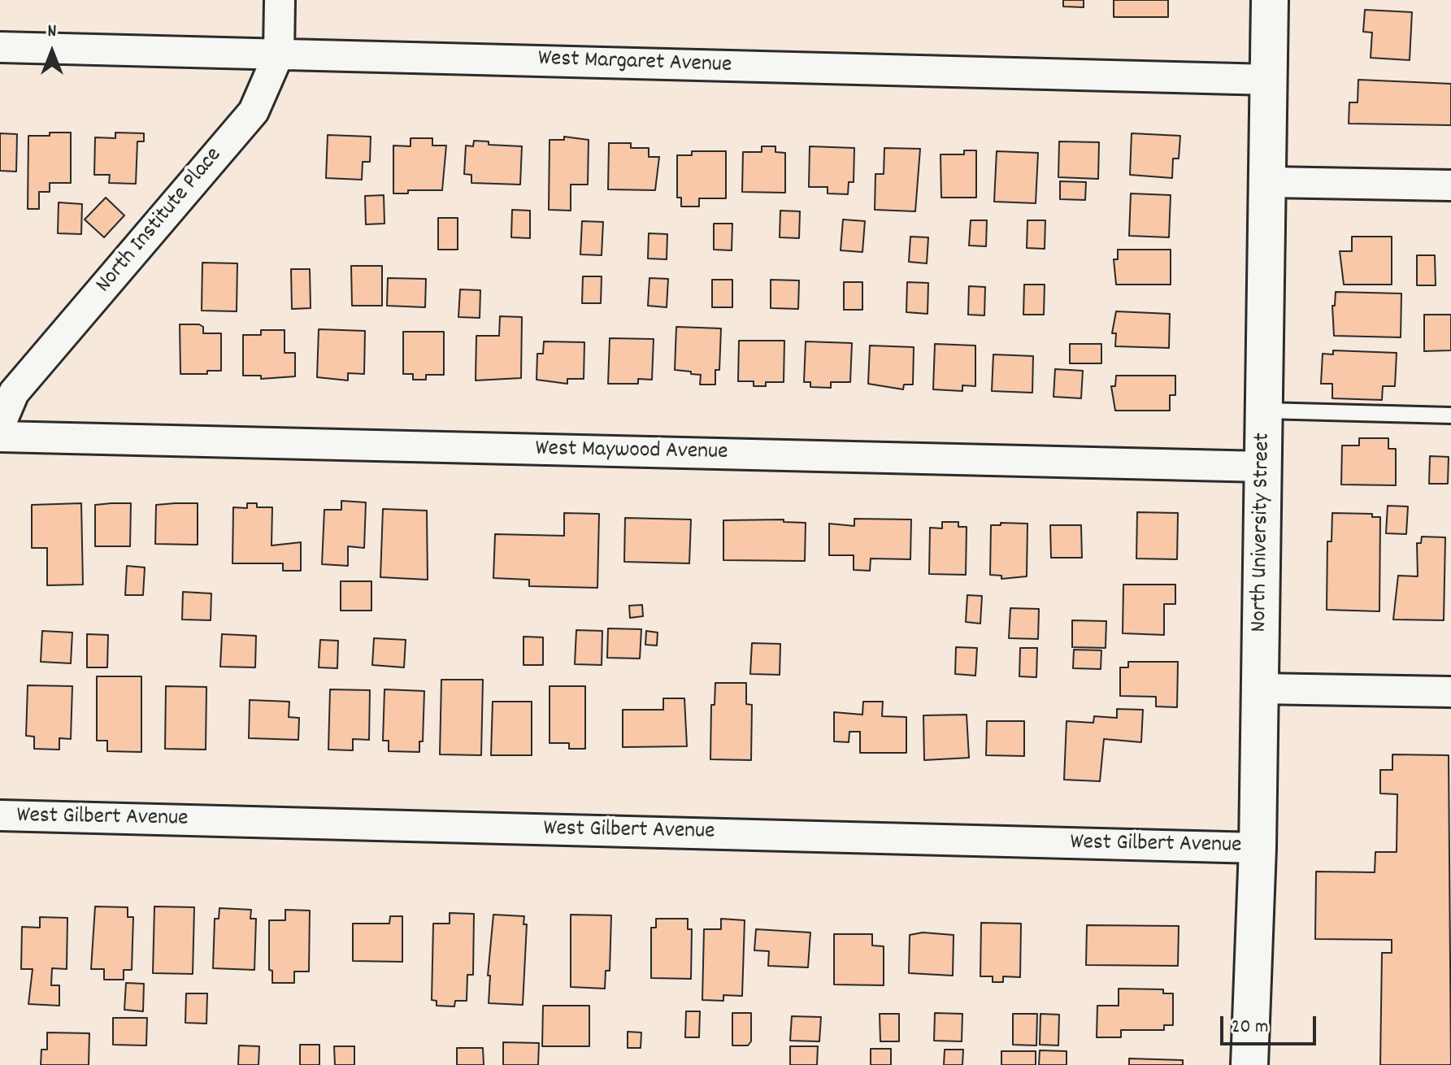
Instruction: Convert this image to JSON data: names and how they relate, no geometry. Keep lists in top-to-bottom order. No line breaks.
{"streets":{"main road":["North University Street"],"street":["West Margaret Avenue","North Institute Place","West Maywood Avenue","West Gilbert Avenue"]},"crossings":[["West Margaret Avenue","North Institute Place"],["West Margaret Avenue","North University Street"],["West Maywood Avenue","North University Street"],["North University Street","West Gilbert Avenue"]],"scale_bar":"20 m","north":"top"}
